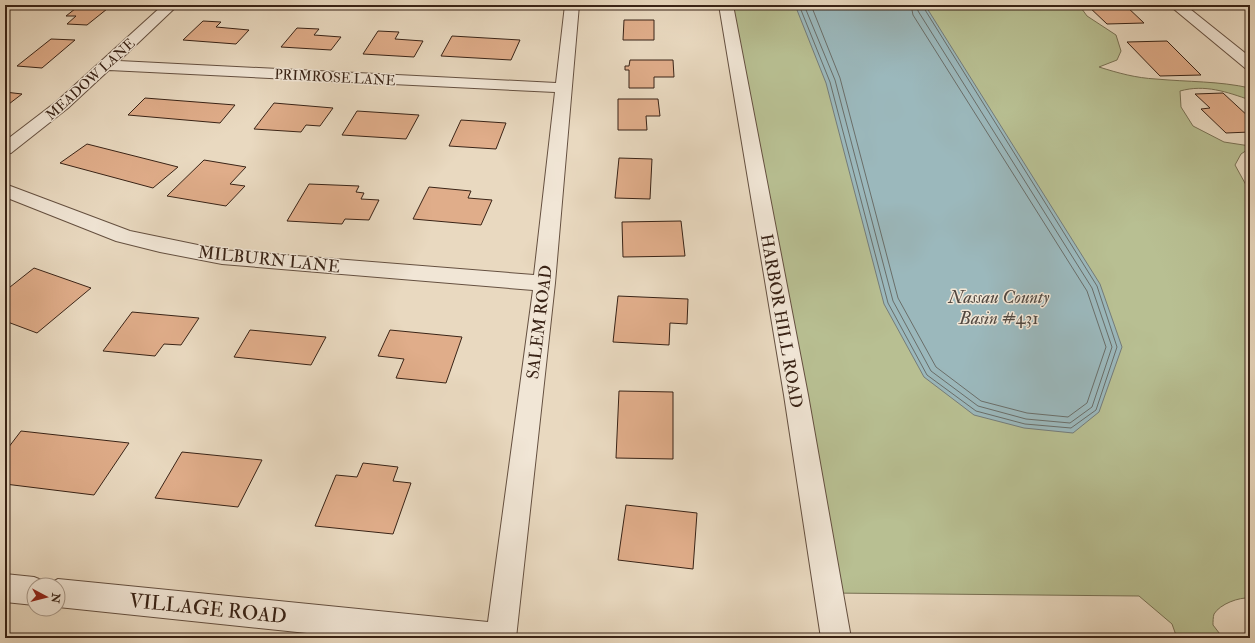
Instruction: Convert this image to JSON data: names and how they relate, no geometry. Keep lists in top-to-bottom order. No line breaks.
{"streets":{"street":["PRIMROSE LANE","MEADOW LANE","MILBURN LANE","HARBOR HILL ROAD","SALEM ROAD","VILLAGE ROAD"]},"crossings":[["PRIMROSE LANE","MEADOW LANE"],["PRIMROSE LANE","SALEM ROAD"],["MILBURN LANE","SALEM ROAD"],["SALEM ROAD","VILLAGE ROAD"]],"water":["Nassau County Basin #431"],"north":"right"}
